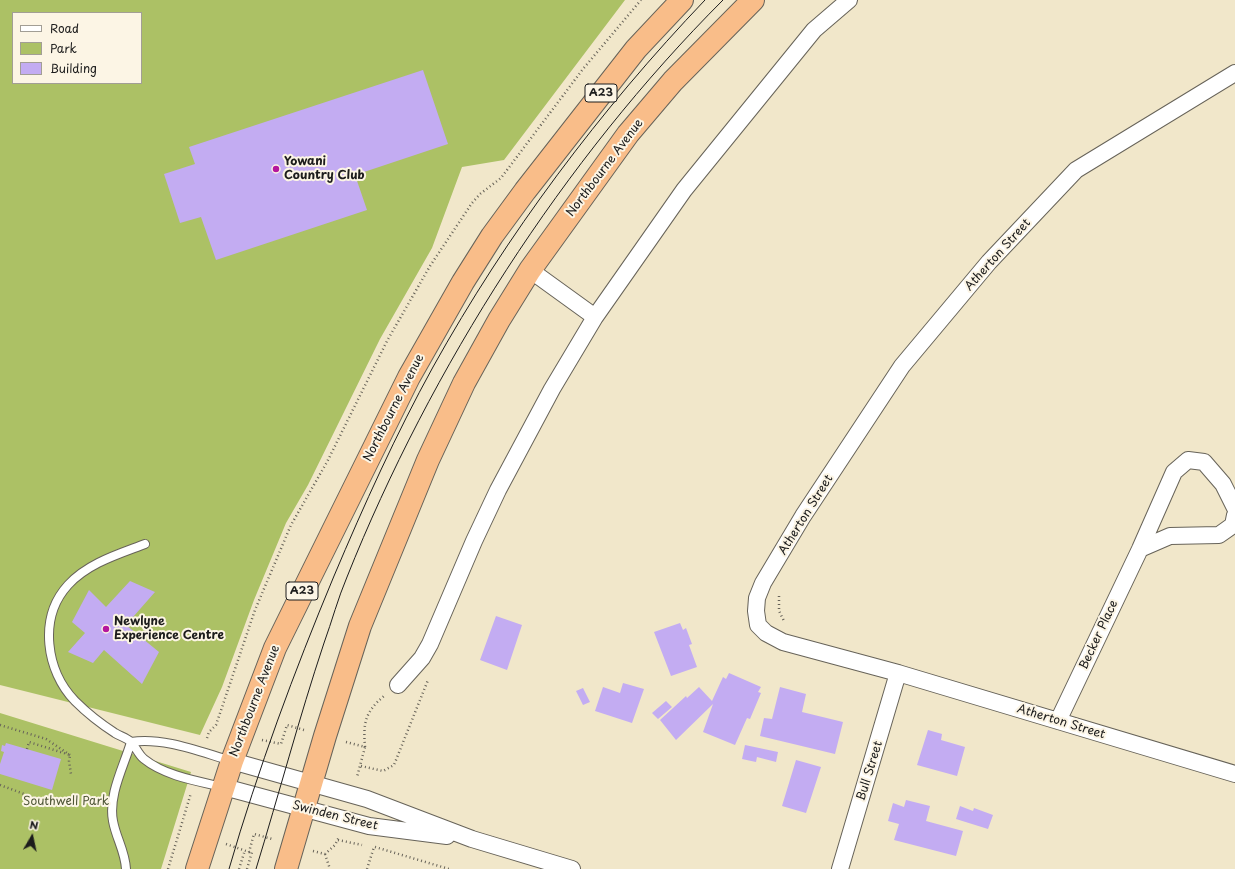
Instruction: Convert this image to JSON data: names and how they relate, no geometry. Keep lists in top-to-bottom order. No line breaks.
{"streets":{"highway":["A23","Northbourne Avenue"],"street":["Atherton Street","Becker Place","Bull Street","Swinden Street"]},"crossings":[["Northbourne Avenue","Swinden Street"],["Atherton Street","Becker Place"],["Atherton Street","Bull Street"]],"parks":["Southwell Park"],"places":["Yowani Country Club","Newlyne Experience Centre"],"legend":["Road","Park","Building"],"north":"top"}
